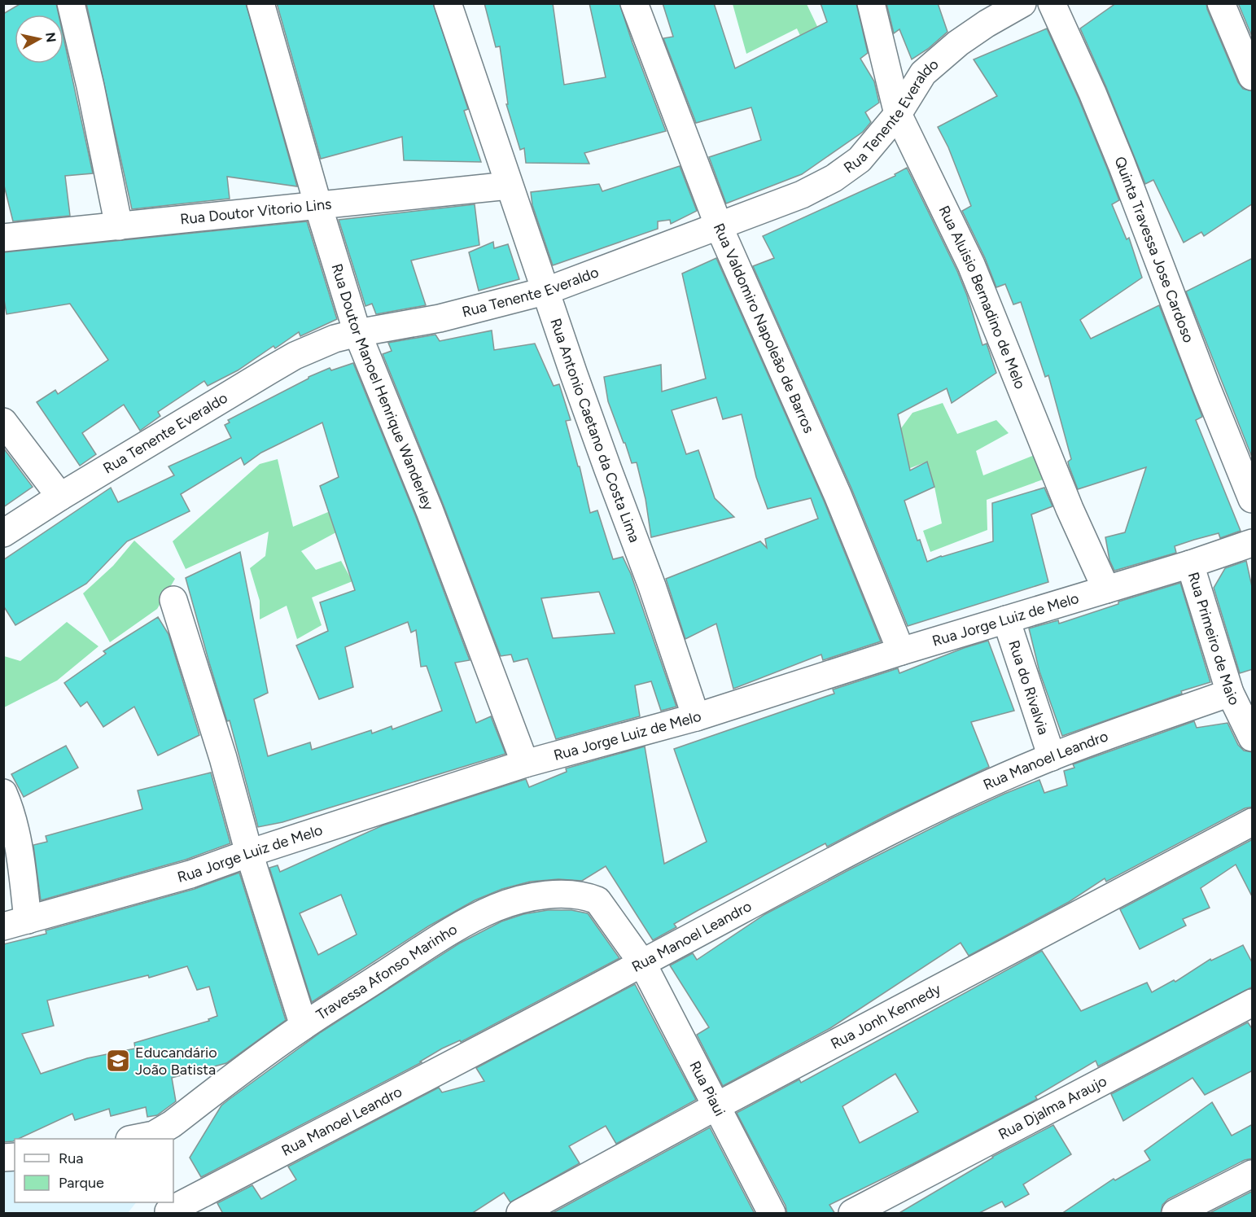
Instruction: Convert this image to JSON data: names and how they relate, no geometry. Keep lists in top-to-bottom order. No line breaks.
{"streets":{"street":["Rua Tenente Everaldo","Rua Doutor Vitorio Lins","Quinta Travessa Jose Cardoso","Rua Aluisio Bernadino de Melo","Rua Valdomiro Napoleão de Barros","Rua Doutor Manoel Henrique Wanderley","Rua Antonio Caetano da Costa Lima","Rua Jorge Luiz de Melo","Rua Primeiro de Maio","Rua do Rivalvia","Rua Manoel Leandro","Travessa Afonso Marinho","Rua Jonh Kennedy","Rua Piaui","Rua Djalma Araujo"]},"crossings":[["Rua Tenente Everaldo","Rua Aluisio Bernadino de Melo"],["Rua Tenente Everaldo","Rua Valdomiro Napoleão de Barros"],["Rua Tenente Everaldo","Rua Doutor Manoel Henrique Wanderley"],["Rua Tenente Everaldo","Rua Antonio Caetano da Costa Lima"],["Rua Doutor Vitorio Lins","Rua Doutor Manoel Henrique Wanderley"],["Rua Doutor Vitorio Lins","Rua Antonio Caetano da Costa Lima"],["Rua Aluisio Bernadino de Melo","Rua Jorge Luiz de Melo"],["Rua Valdomiro Napoleão de Barros","Rua Jorge Luiz de Melo"],["Rua Doutor Manoel Henrique Wanderley","Rua Jorge Luiz de Melo"],["Rua Antonio Caetano da Costa Lima","Rua Jorge Luiz de Melo"],["Rua Jorge Luiz de Melo","Rua Primeiro de Maio"],["Rua Jorge Luiz de Melo","Rua do Rivalvia"],["Rua Primeiro de Maio","Rua Manoel Leandro"],["Rua do Rivalvia","Rua Manoel Leandro"],["Rua Manoel Leandro","Travessa Afonso Marinho"],["Rua Manoel Leandro","Rua Piaui"],["Travessa Afonso Marinho","Rua Piaui"],["Rua Jonh Kennedy","Rua Piaui"]],"places":{"school or university":["Educandário João Batista"]},"legend":["Rua","Parque"],"north":"right"}
